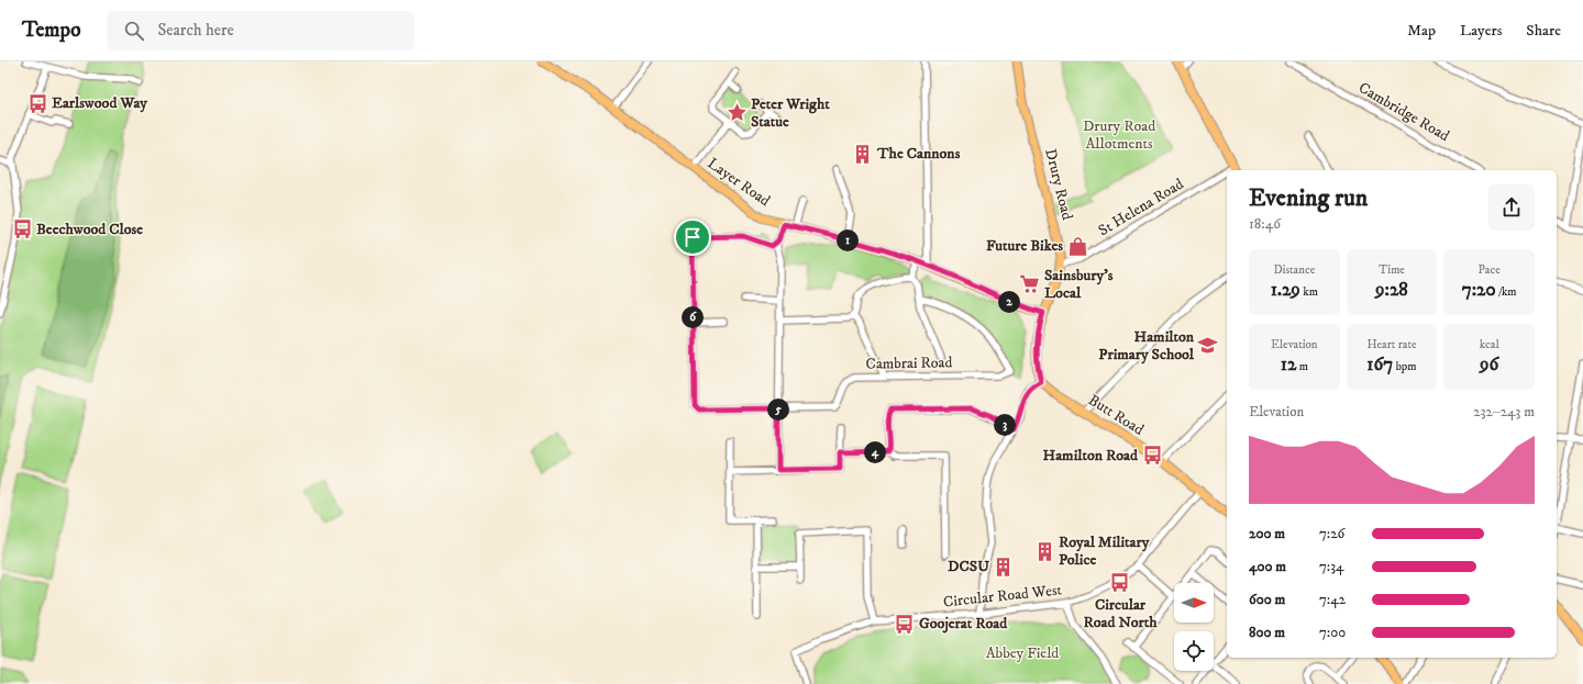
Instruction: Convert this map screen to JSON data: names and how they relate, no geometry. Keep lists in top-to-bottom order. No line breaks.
{"streets":{"main road":["Layer Road","Drury Road","Butt Road"],"street":["Cambridge Road","St Helena Road","Cambrai Road","Circular Road West"]},"crossings":[["Layer Road","Drury Road"],["Drury Road","St Helena Road"],["Butt Road","Circular Road West"]],"parks":["Drury Road Allotments","Abbey Field"],"places":{"bus stop":["Earlswood Way","Beechwood Close","Hamilton Road","Circular Road North","Goojerat Road"],"place":["Peter Wright Statue"],"building":["The Cannons","Royal Military Police","DCSU"],"shop":["Future Bikes"],"supermarket":["Sainsbury's Local"],"school or university":["Hamilton Primary School"]},"north":"right","page":{"header":"Tempo","search":"Search here","nav":["Map","Layers","Share"],"heading":["Evening run","18:46"],"pins":["1","2","6","5","3","4"],"stats":[["Distance","1.29 km"],["Time","9:28"],["Pace","7:20 /km"],["Elevation","12 m"],["Heart rate","167 bpm"],["kcal","96"]],"chart":["Elevation","232–243 m"],"list":[{"name":"200 m","note":"7:26"},{"name":"400 m","note":"7:34"},{"name":"600 m","note":"7:42"},{"name":"800 m","note":"7:00"}]}}
